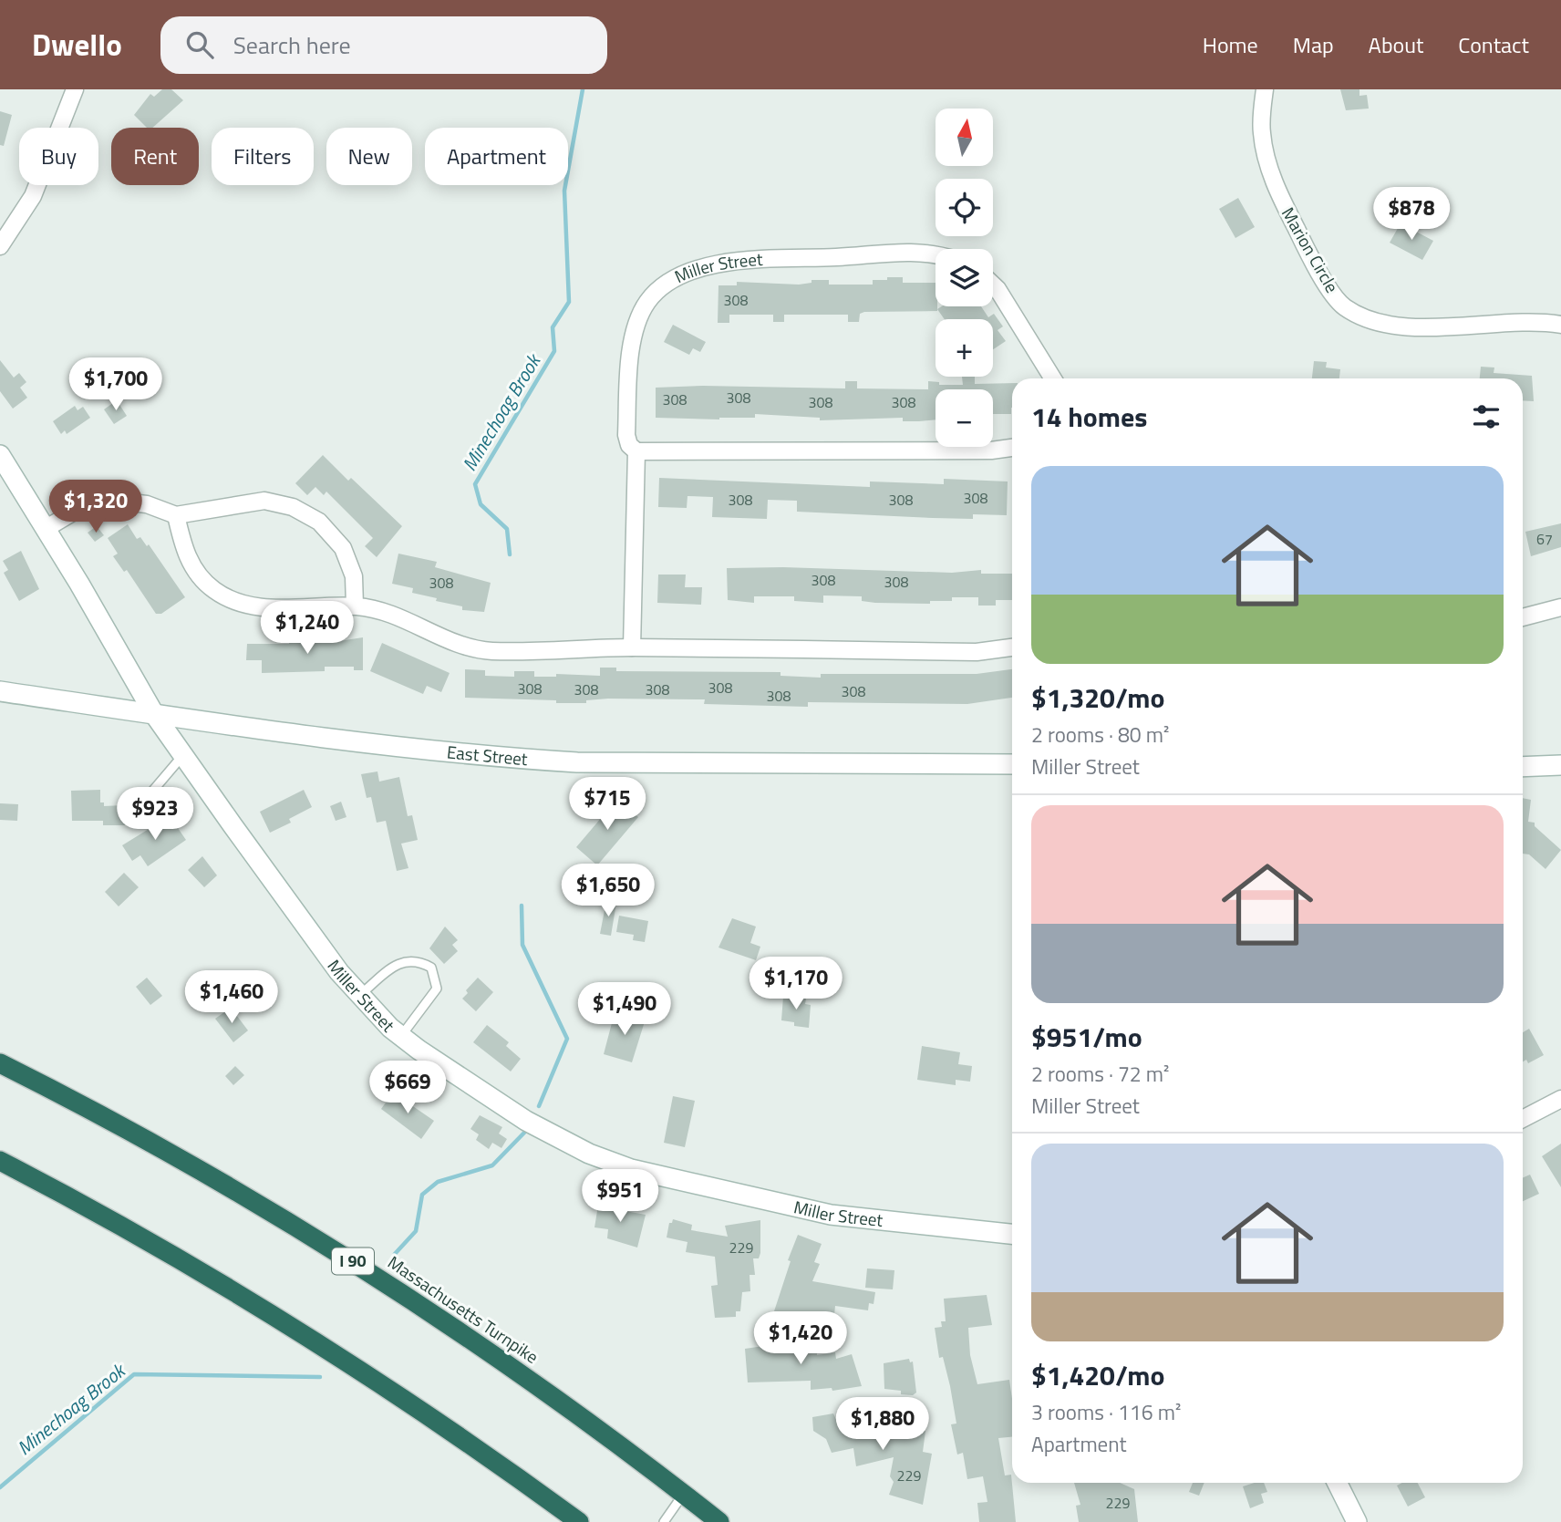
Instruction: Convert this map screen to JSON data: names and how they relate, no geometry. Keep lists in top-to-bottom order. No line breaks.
{"streets":{"highway":["I 90","Massachusetts Turnpike"],"street":["Marion Circle","Miller Street","East Street"]},"crossings":[["Miller Street","East Street"]],"water":["Minechoag Brook"],"house_numbers":["308","308","308","308","308","308","308","308","67","308","308","308","308","308","308","308","308","308","229","229","229"],"north":"top","page":{"header":"Dwello","search":"Search here","nav":["Home","Map","About","Contact"],"map_buttons":["+","−"],"chip":["Buy","Rent","Filters","New","Apartment"],"price":["$878","$1,700","$1,320","$1,240","$715","$923","$1,650","$1,170","$1,460","$1,490","$669","$951","$1,420","$1,880"],"heading":"14 homes","list":[{"name":"$1,320/mo","note":"2 rooms · 80 m² · Miller Street"},{"name":"$951/mo","note":"2 rooms · 72 m² · Miller Street"},{"name":"$1,420/mo","note":"3 rooms · 116 m² · Apartment"}]}}
